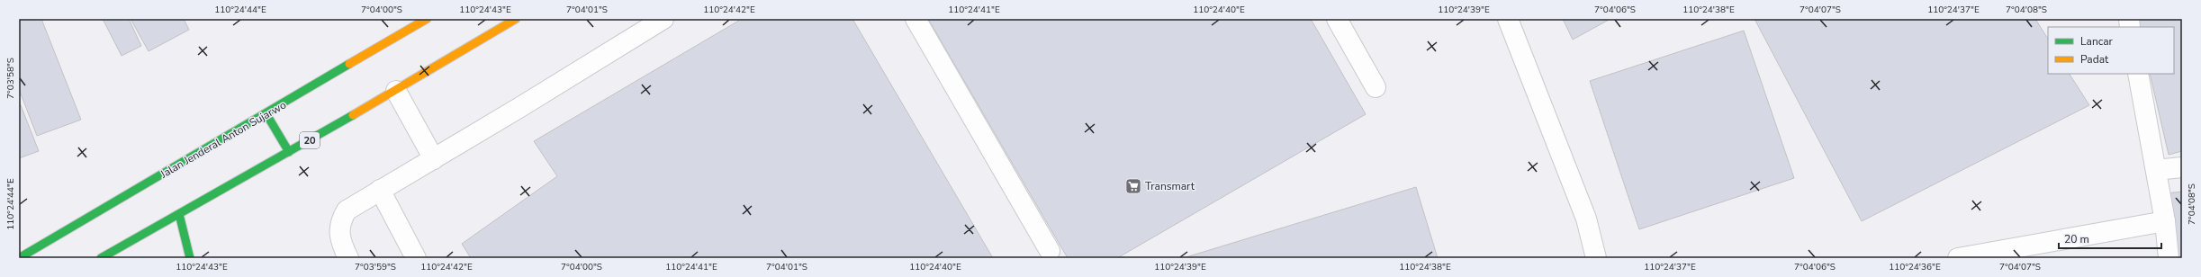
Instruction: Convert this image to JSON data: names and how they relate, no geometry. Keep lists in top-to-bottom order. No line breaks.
{"streets":{"main road":["Jalan Jenderal Anton Sujarwo","20"]},"places":{"supermarket":["Transmart"]},"legend":["Lancar","Padat"],"scale_bar":"20 m","coordinates":["110°24'44\"E","7°04'00\"S","110°24'43\"E","7°04'01\"S","110°24'42\"E","110°24'41\"E","110°24'40\"E","110°24'39\"E","7°04'06\"S","110°24'38\"E","7°04'07\"S","110°24'37\"E","7°04'08\"S","7°03'58\"S","7°03'59\"S","110°24'36\"E"]}
